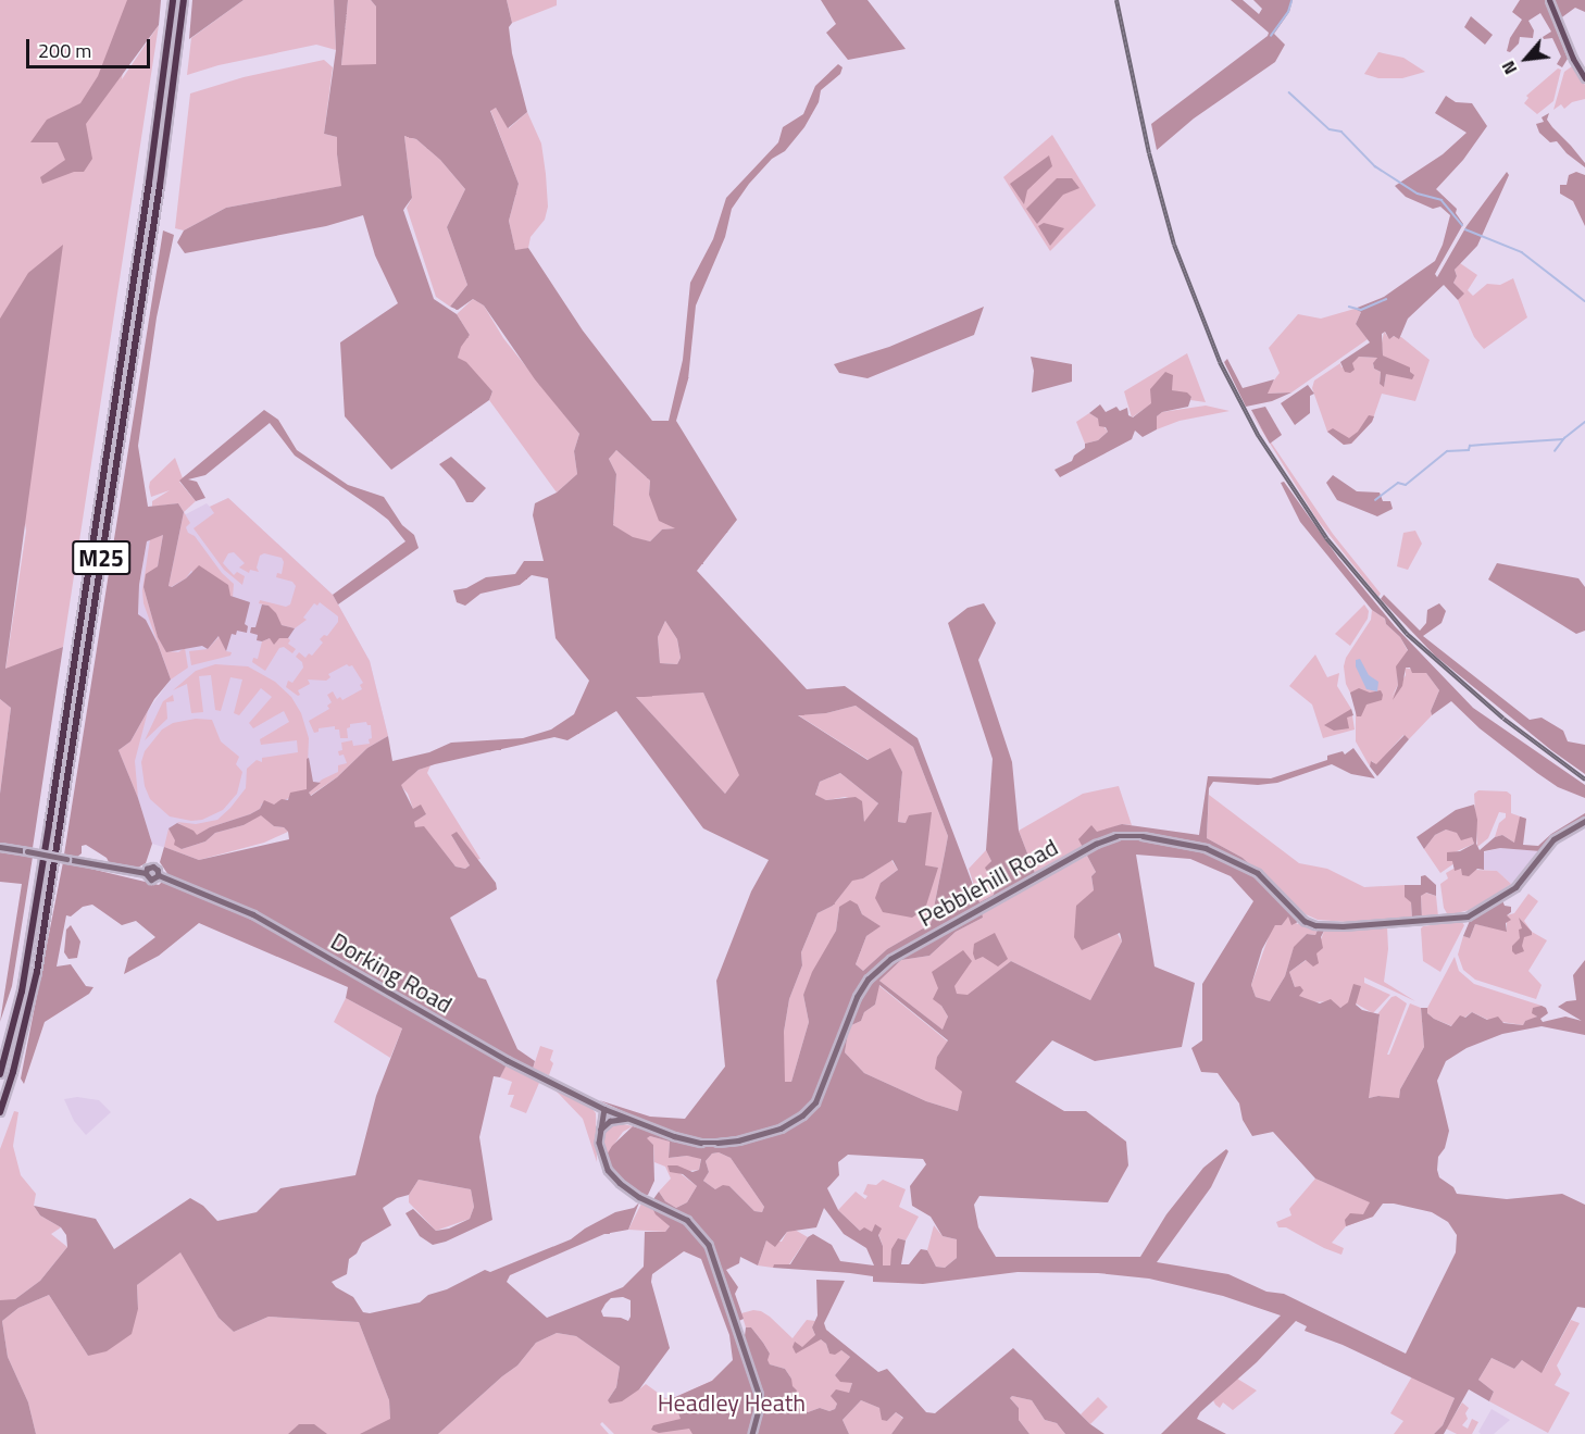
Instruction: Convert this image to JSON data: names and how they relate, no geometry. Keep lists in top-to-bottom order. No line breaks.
{"streets":{"highway":["M25"],"main road":["Pebblehill Road","Dorking Road"]},"crossings":[["Pebblehill Road","Dorking Road"]],"parks":["Headley Heath"],"scale_bar":"200 m","north":"bottom left"}
